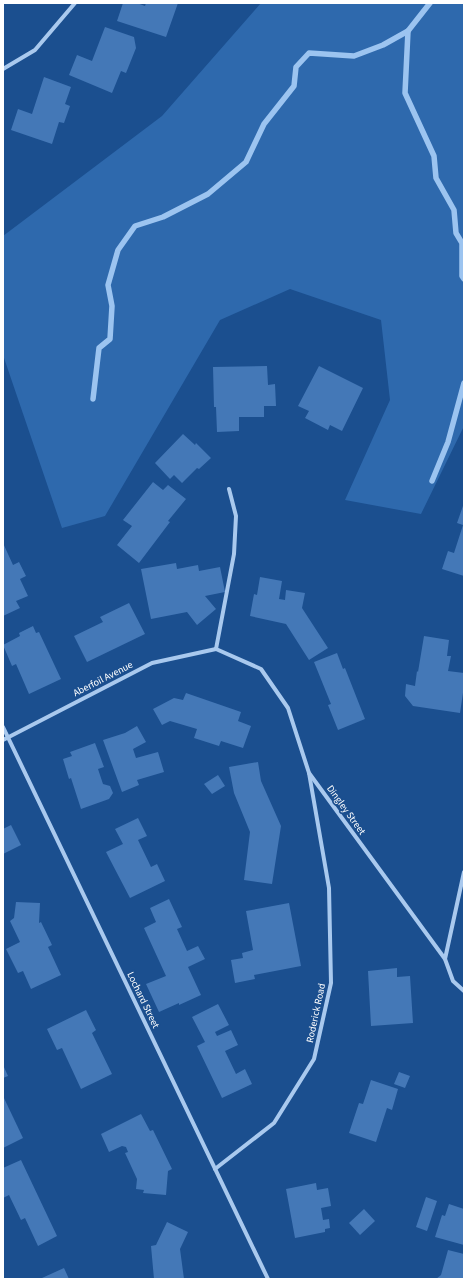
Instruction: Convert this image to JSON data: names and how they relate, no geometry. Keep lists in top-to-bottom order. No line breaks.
{"streets":{"street":["Aberfoil Avenue","Dingley Street","Lochard Street","Roderick Road"]},"crossings":[["Aberfoil Avenue","Dingley Street"],["Aberfoil Avenue","Lochard Street"],["Dingley Street","Roderick Road"],["Lochard Street","Roderick Road"]]}
